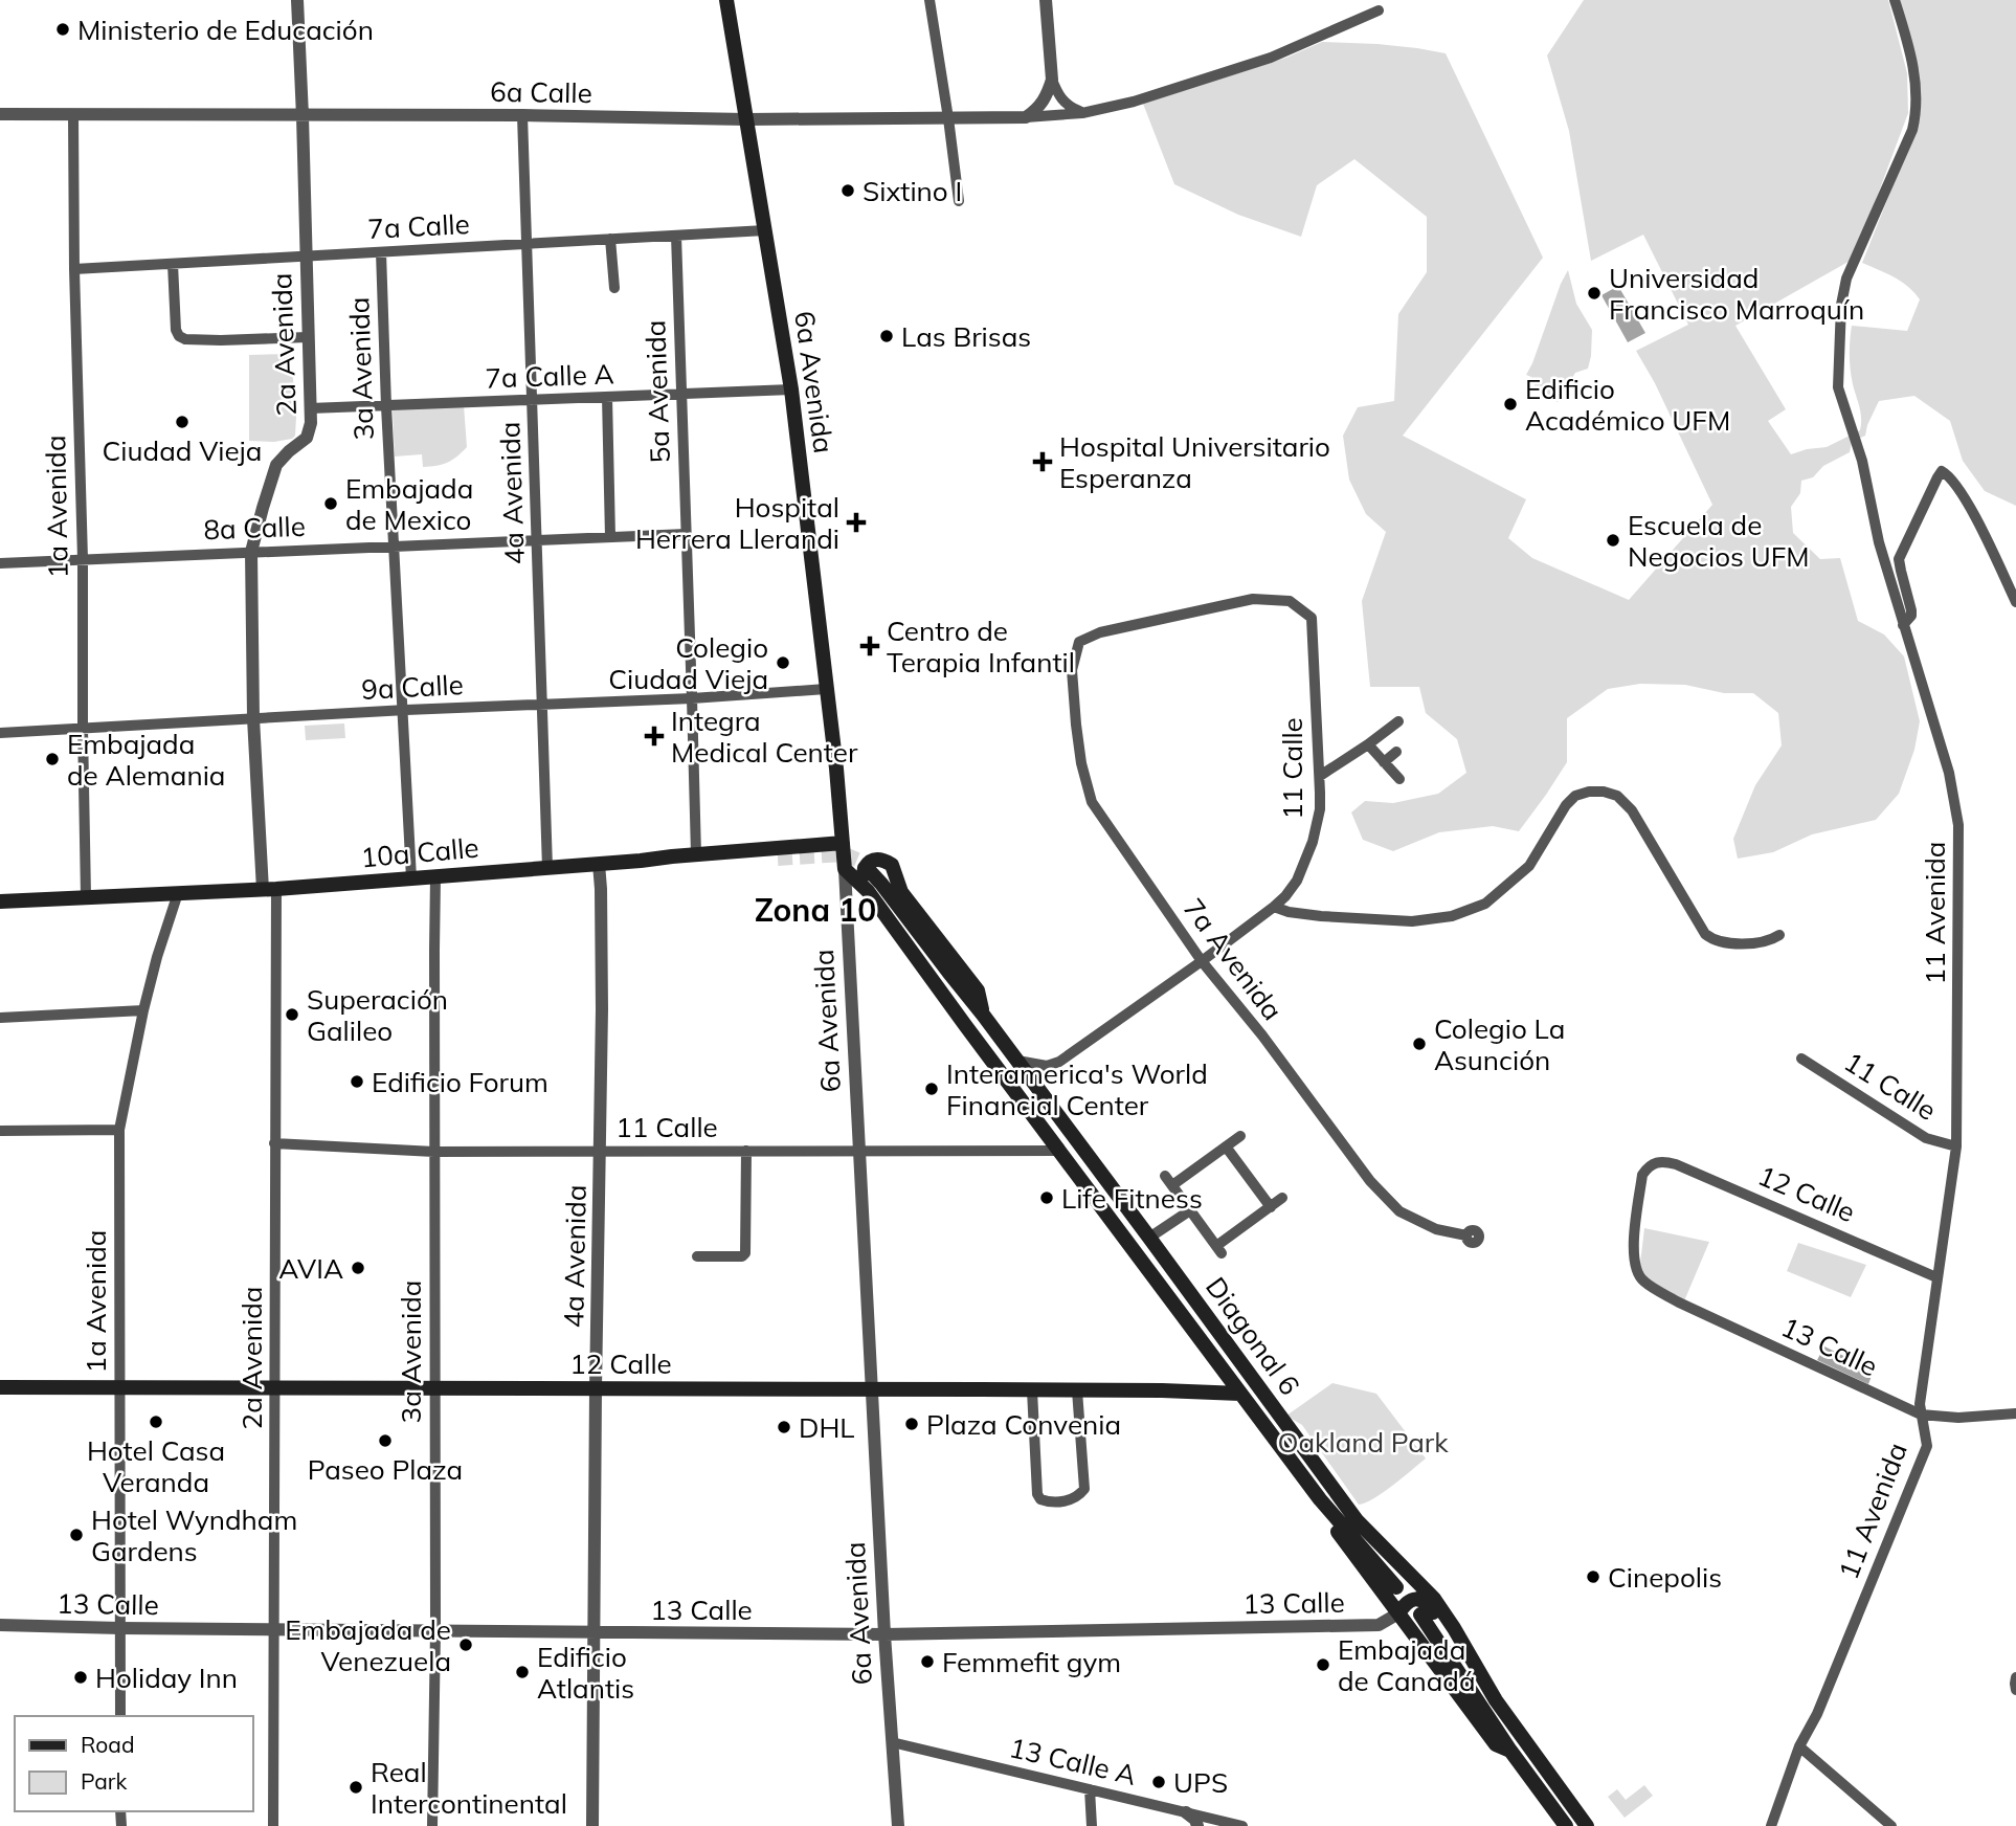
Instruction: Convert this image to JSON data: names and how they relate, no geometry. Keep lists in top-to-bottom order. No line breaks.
{"streets":{"main road":["6a Avenida","10a Calle","12 Calle","Diagonal 6"],"street":["6a Calle","7a Calle","2a Avenida","3a Avenida","7a Calle A","5a Avenida","4a Avenida","1a Avenida","8a Calle","9a Calle","11 Calle","11 Avenida","7a Avenida","13 Calle","13 Calle A"]},"crossings":[["6a Calle","2a Avenida"],["6a Calle","6a Avenida"],["6a Calle","4a Avenida"],["6a Calle","1a Avenida"],["7a Calle","2a Avenida"],["7a Calle","3a Avenida"],["7a Calle","6a Avenida"],["7a Calle","5a Avenida"],["7a Calle","4a Avenida"],["7a Calle","1a Avenida"],["2a Avenida","7a Calle A"],["2a Avenida","8a Calle"],["2a Avenida","9a Calle"],["2a Avenida","11 Calle"],["2a Avenida","10a Calle"],["2a Avenida","12 Calle"],["2a Avenida","13 Calle"],["3a Avenida","7a Calle A"],["3a Avenida","8a Calle"],["3a Avenida","9a Calle"],["3a Avenida","11 Calle"],["3a Avenida","10a Calle"],["3a Avenida","12 Calle"],["3a Avenida","13 Calle"],["7a Calle A","6a Avenida"],["7a Calle A","5a Avenida"],["7a Calle A","4a Avenida"],["6a Avenida","9a Calle"],["6a Avenida","11 Calle"],["6a Avenida","10a Calle"],["6a Avenida","12 Calle"],["6a Avenida","Diagonal 6"],["6a Avenida","13 Calle"],["6a Avenida","13 Calle A"],["5a Avenida","8a Calle"],["5a Avenida","9a Calle"],["5a Avenida","10a Calle"],["4a Avenida","8a Calle"],["4a Avenida","9a Calle"],["4a Avenida","11 Calle"],["4a Avenida","10a Calle"],["4a Avenida","12 Calle"],["4a Avenida","13 Calle"],["1a Avenida","8a Calle"],["1a Avenida","9a Calle"],["1a Avenida","10a Calle"],["1a Avenida","12 Calle"],["1a Avenida","13 Calle"],["11 Calle","11 Avenida"],["11 Calle","7a Avenida"],["11 Calle","Diagonal 6"],["11 Avenida","12 Calle"],["11 Avenida","13 Calle"],["12 Calle","Diagonal 6"],["12 Calle","13 Calle"]],"districts":["Zona 10"],"parks":["Oakland Park"],"places":{"other":["Ministerio de Educación","Sixtino I","Universidad Francisco Marroquín","Las Brisas","Edificio Académico UFM","Ciudad Vieja","Embajada de Mexico","Escuela de Negocios UFM","Colegio Ciudad Vieja","Embajada de Alemania","Superación Galileo","Colegio La Asunción","Edificio Forum","Interamerica's World Financial Center","Life Fitness","AVIA","Hotel Casa Veranda","Plaza Convenia","DHL","Paseo Plaza","Hotel Wyndham Gardens","Cinepolis","Embajada de Venezuela","Femmefit gym","Embajada de Canadá","Edificio Atlantis","Holiday Inn","UPS","Real Intercontinental"],"health":["Hospital Universitario Esperanza","Hospital Herrera Llerandi","Centro de Terapia Infantil","Integra Medical Center"]},"legend":["Road","Park"]}
